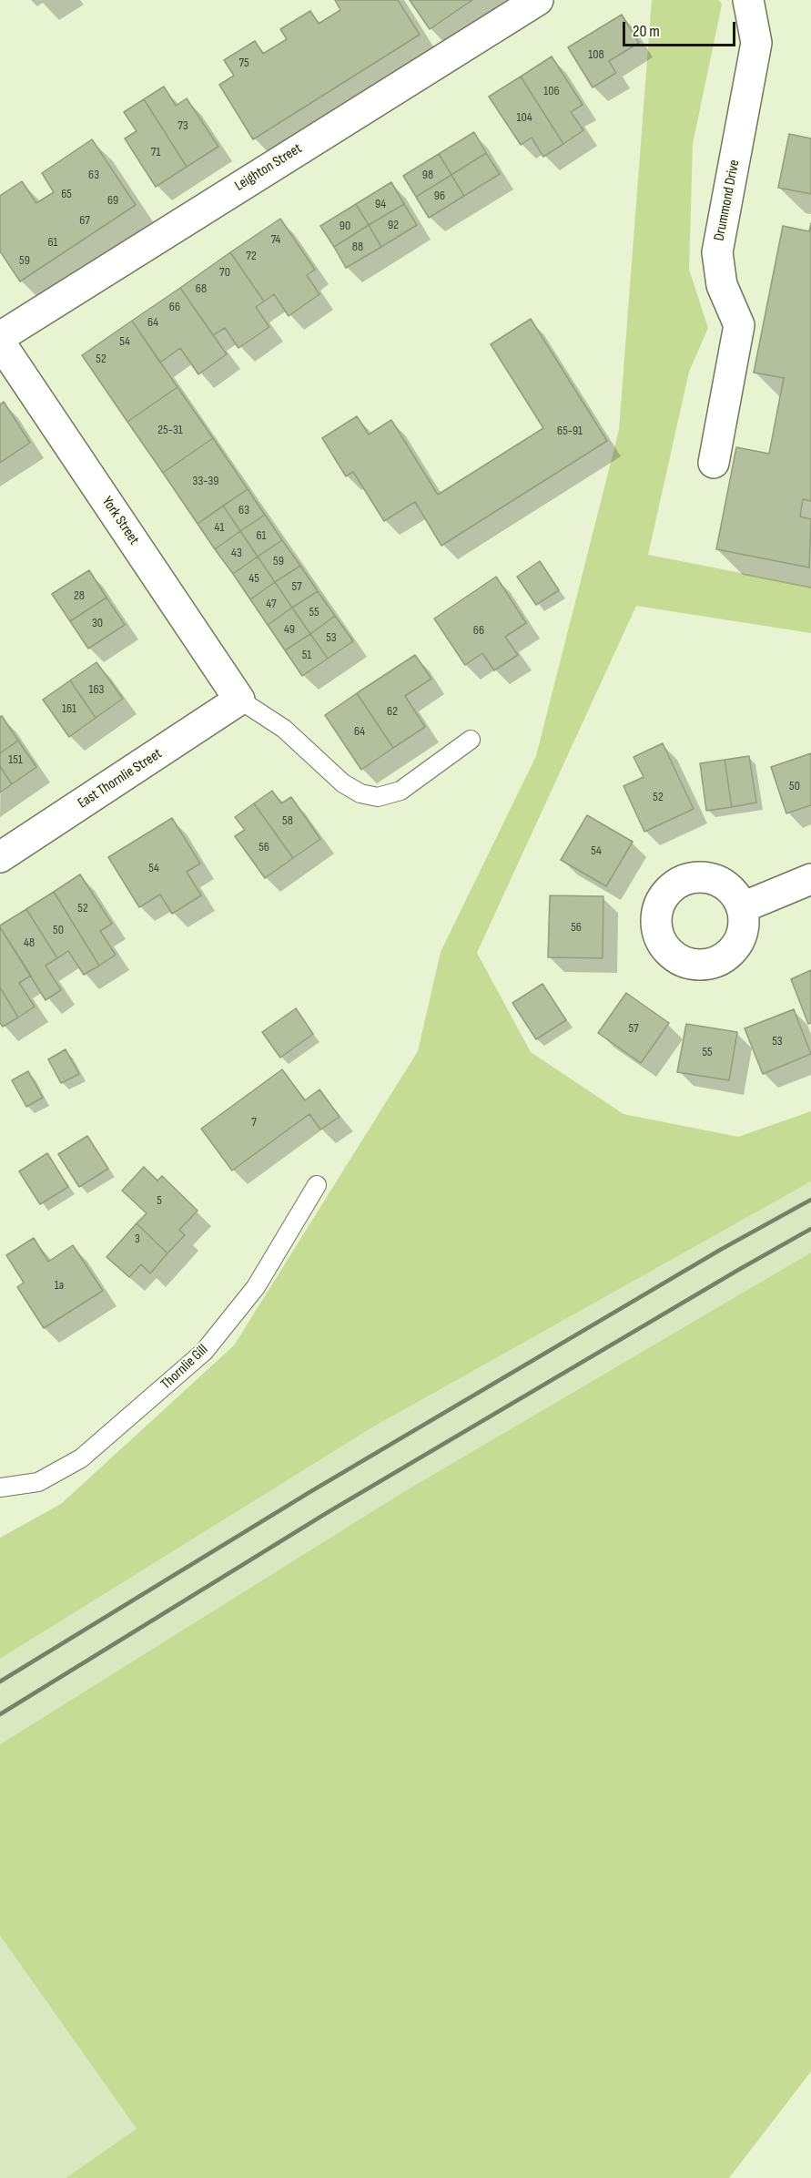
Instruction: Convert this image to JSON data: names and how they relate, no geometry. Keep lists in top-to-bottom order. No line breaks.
{"streets":{"street":["Leighton Street","Drummond Drive","York Street","East Thornlie Street"],"lane":["Thornlie Gill"]},"crossings":[["York Street","East Thornlie Street"]],"house_numbers":["108","75","106","104","73","71","63","98","65","96","69","94","67","92","90","74","61","88","72","59","70","68","66","64","54","52","25-31","65-91","33-39","63","41","61","43","59","45","57","28","47","55","30","49","66","53","51","163","161","62","64","151","50","52","58","56","54","54","52","56","50","48","57","53","55","7","5","3","1a"],"scale_bar":"20 m"}
